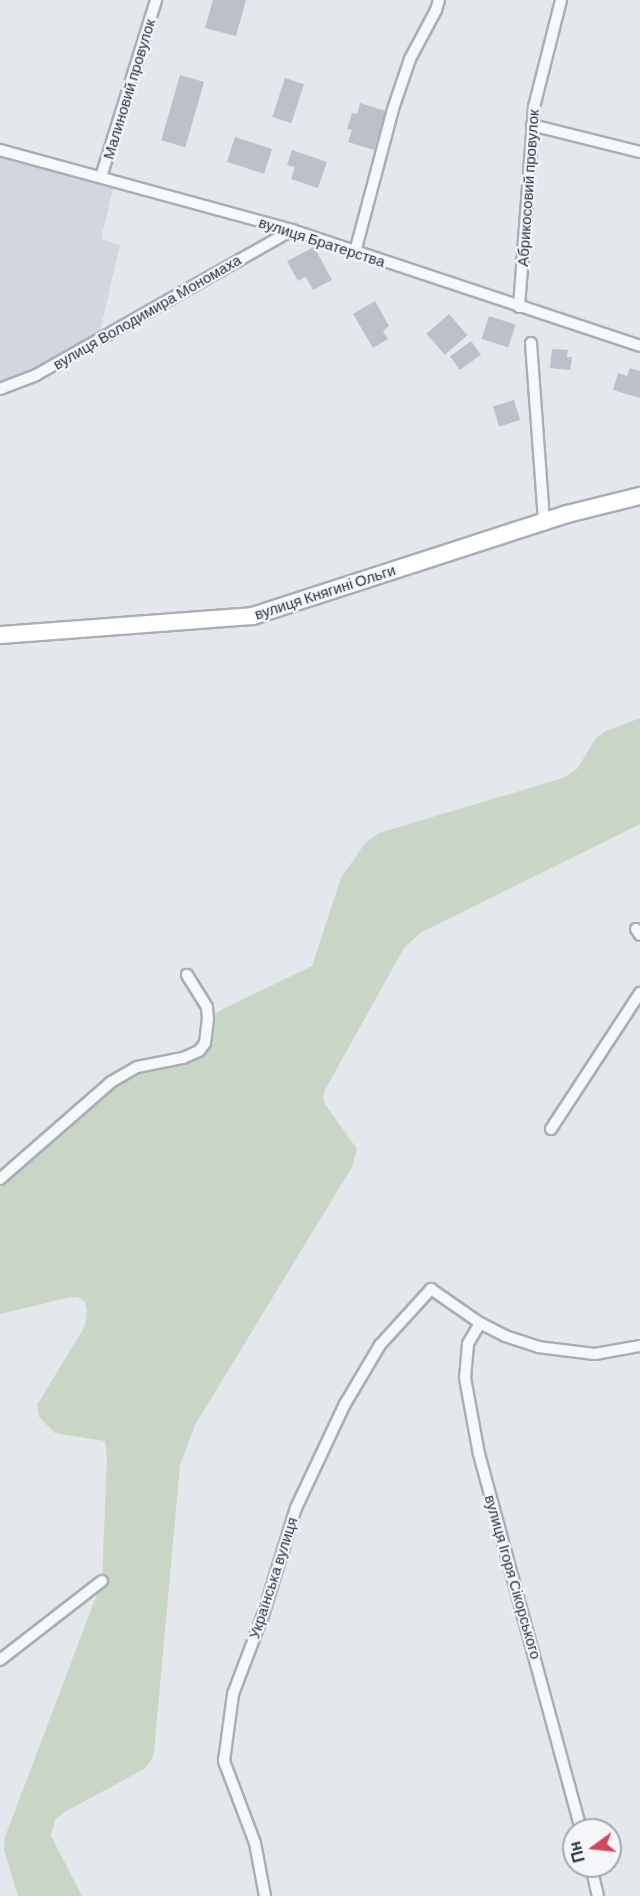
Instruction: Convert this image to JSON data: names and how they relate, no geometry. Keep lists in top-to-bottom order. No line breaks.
{"streets":{"street":["Малиновий провулок","Абрикосовий провулок","вулиця Братерства","вулиця Володимира Мономаха","вулиця Княгині Ольги","вулиця Ігоря Сікорського","Українська вулиця"]},"crossings":[["Малиновий провулок","вулиця Братерства"],["Абрикосовий провулок","вулиця Братерства"],["вулиця Братерства","вулиця Володимира Мономаха"],["вулиця Ігоря Сікорського","Українська вулиця"]],"north":"left"}
